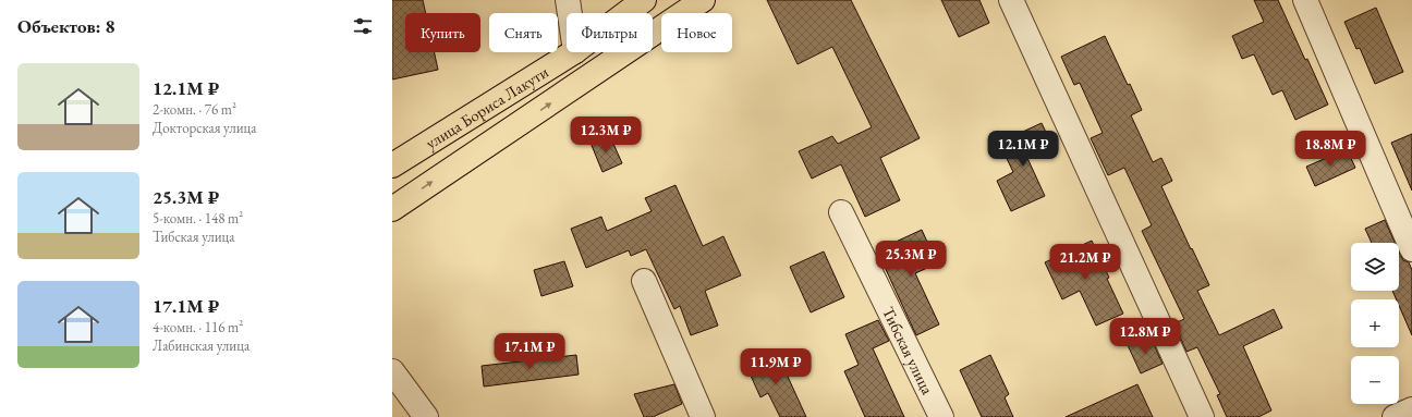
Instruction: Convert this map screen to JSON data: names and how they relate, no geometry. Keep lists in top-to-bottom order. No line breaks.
{"streets":{"main road":["улица Бориса Лакути"],"street":["Тибская улица"]},"page":{"heading":"Объектов: 8","chip":["Купить","Снять","Фильтры","Новое"],"list":[{"name":"12.1M ₽","note":"2-комн. · 76 m² · Докторская улица"},{"name":"25.3M ₽","note":"5-комн. · 148 m² · Тибская улица"},{"name":"17.1M ₽","note":"4-комн. · 116 m² · Лабинская улица"}],"price":["12.3M ₽","12.1M ₽","18.8M ₽","25.3M ₽","21.2M ₽","12.8M ₽","17.1M ₽","11.9M ₽"],"map_buttons":["+","−"]}}
